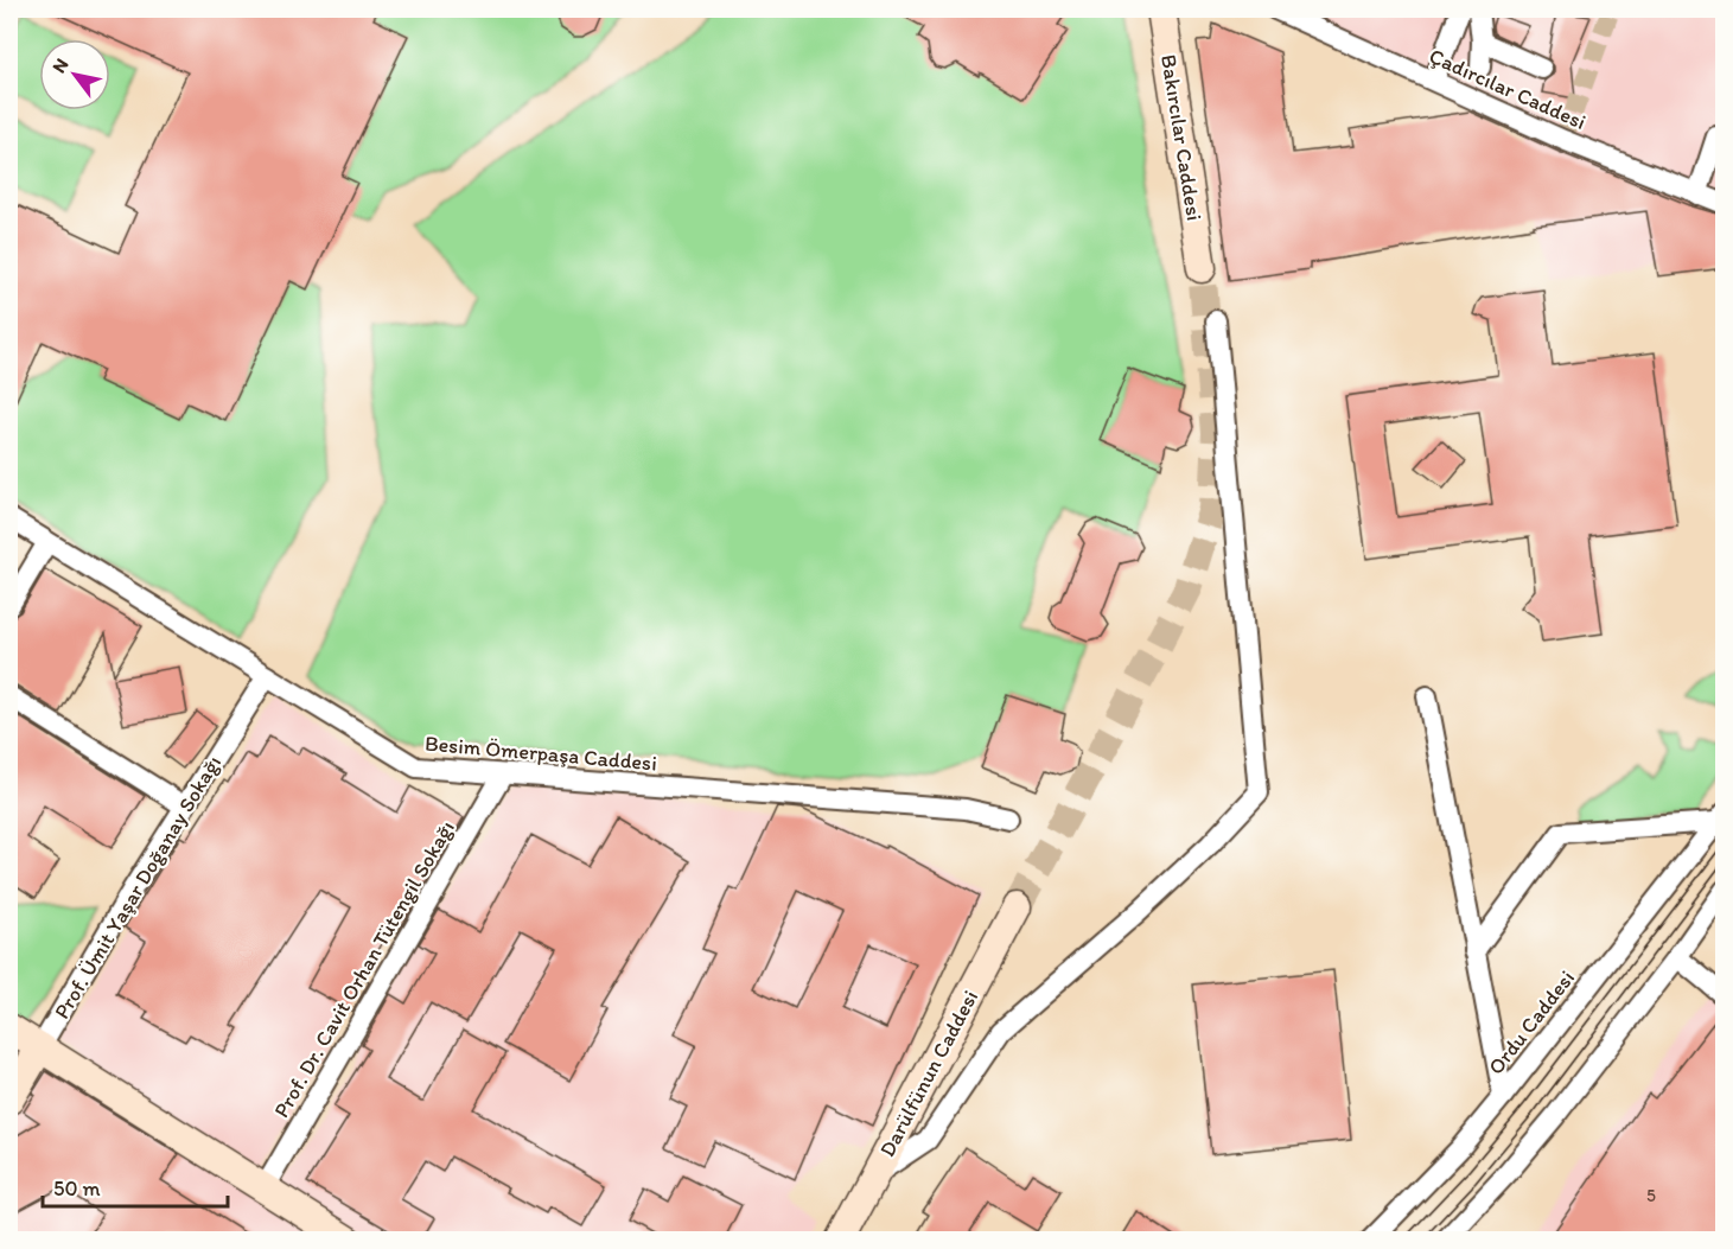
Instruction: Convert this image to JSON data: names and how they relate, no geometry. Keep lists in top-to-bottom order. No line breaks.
{"streets":{"main road":["Bakırcılar Caddesi","Prof. Ümit Yaşar Doğanay Sokağı","Darülfünun Caddesi"],"street":["Çadırcılar Caddesi","Besim Ömerpaşa Caddesi","Prof. Dr. Cavit Orhan Tütengil Sokağı","Ordu Caddesi"]},"crossings":[["Besim Ömerpaşa Caddesi","Prof. Ümit Yaşar Doğanay Sokağı"],["Besim Ömerpaşa Caddesi","Prof. Dr. Cavit Orhan Tütengil Sokağı"]],"house_numbers":["5"],"scale_bar":"50 m","north":"top left"}
